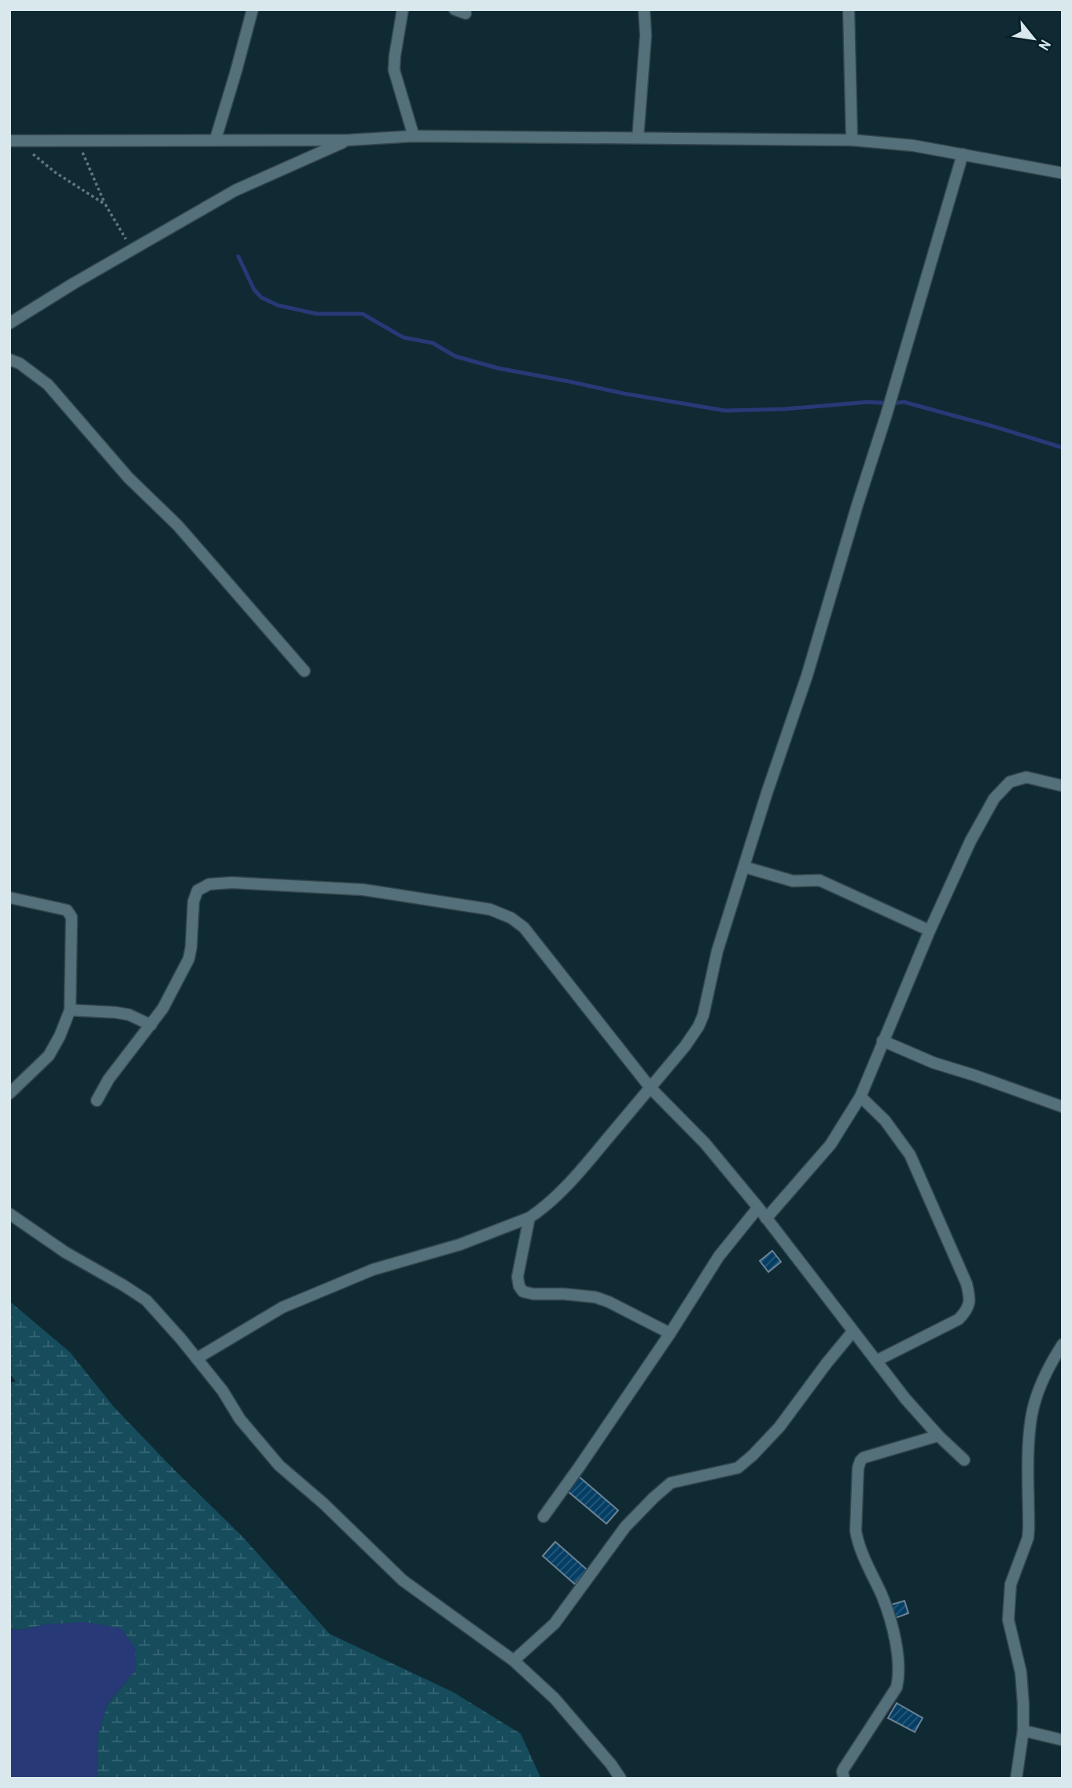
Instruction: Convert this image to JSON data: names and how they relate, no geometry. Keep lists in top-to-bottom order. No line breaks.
{"north":"bottom right"}
